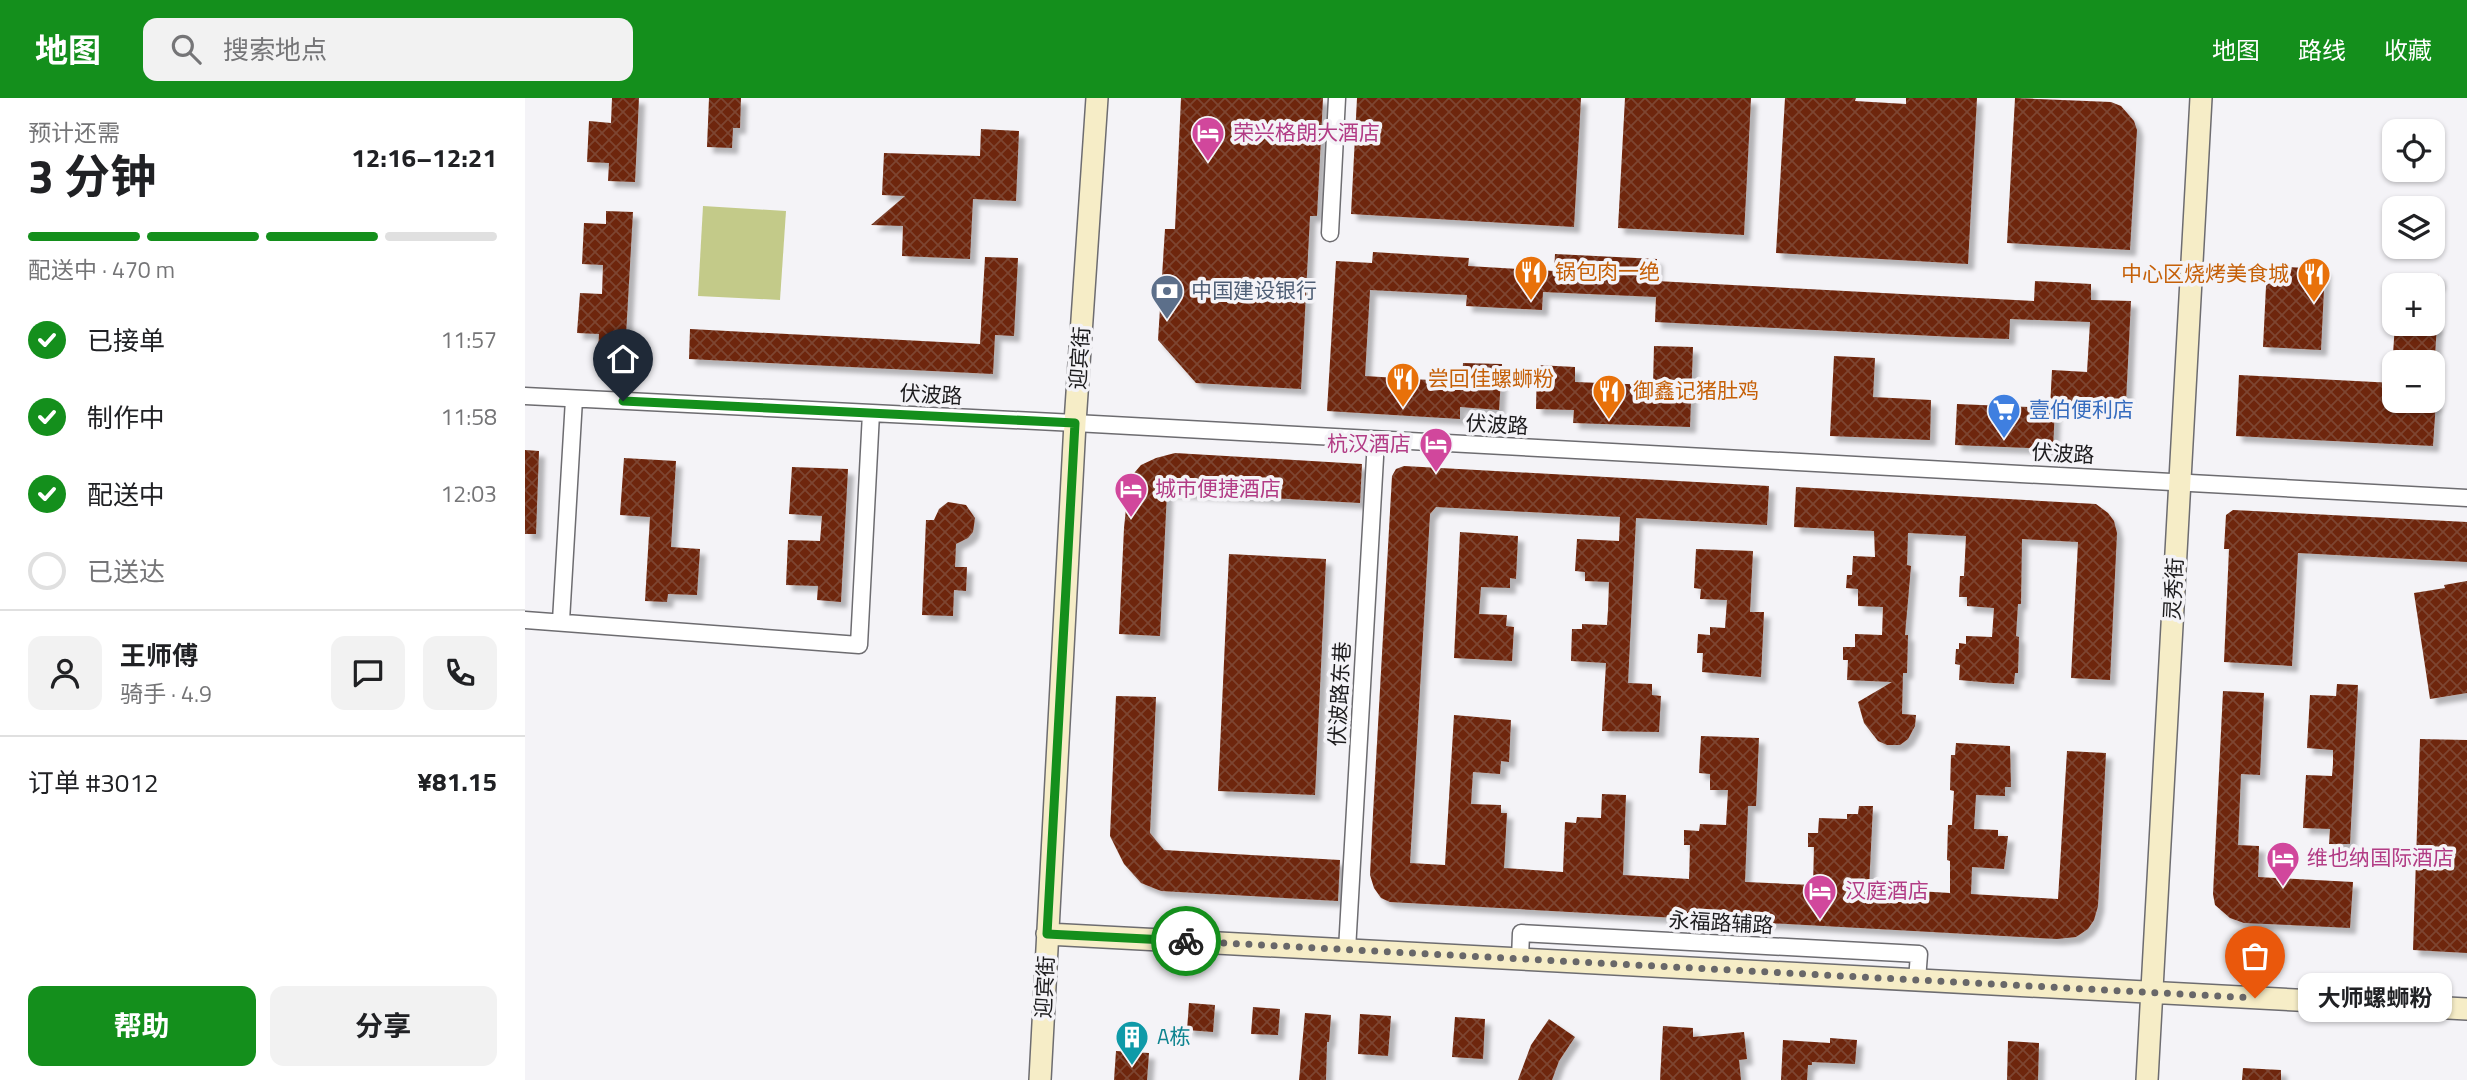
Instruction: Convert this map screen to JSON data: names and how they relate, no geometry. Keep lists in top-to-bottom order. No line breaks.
{"streets":{"main road":["迎宾街","灵秀街"],"street":["伏波路","伏波路东巷"]},"crossings":[["迎宾街","伏波路"],["伏波路","灵秀街"],["伏波路","伏波路东巷"]],"places":{"hotel":["荣兴格朗大酒店","杭汉酒店","城市便捷酒店","维也纳国际酒店","汉庭酒店"],"restaurant":["锅包肉一绝","中心区烧烤美食城","尝回佳螺蛳粉","御鑫记猪肚鸡"],"bank":["中国建设银行"],"supermarket":["壹伯便利店"],"other":["大师螺蛳粉"],"building":["A栋"]},"page":{"header":"地图","search":"搜索地点","nav":["地图","路线","收藏"],"heading":["3 分钟","预计还需","12:16–12:21"],"panel":["王师傅","骑手 · 4.9","订单 #3012","¥81.15"],"map_buttons":["+","−"],"bar":"配送中 · 470 m","list":[["已接单","11:57"],["制作中","11:58"],["配送中","12:03"],"已送达"],"buttons":["帮助","分享"],"bubble":"大师螺蛳粉"}}
